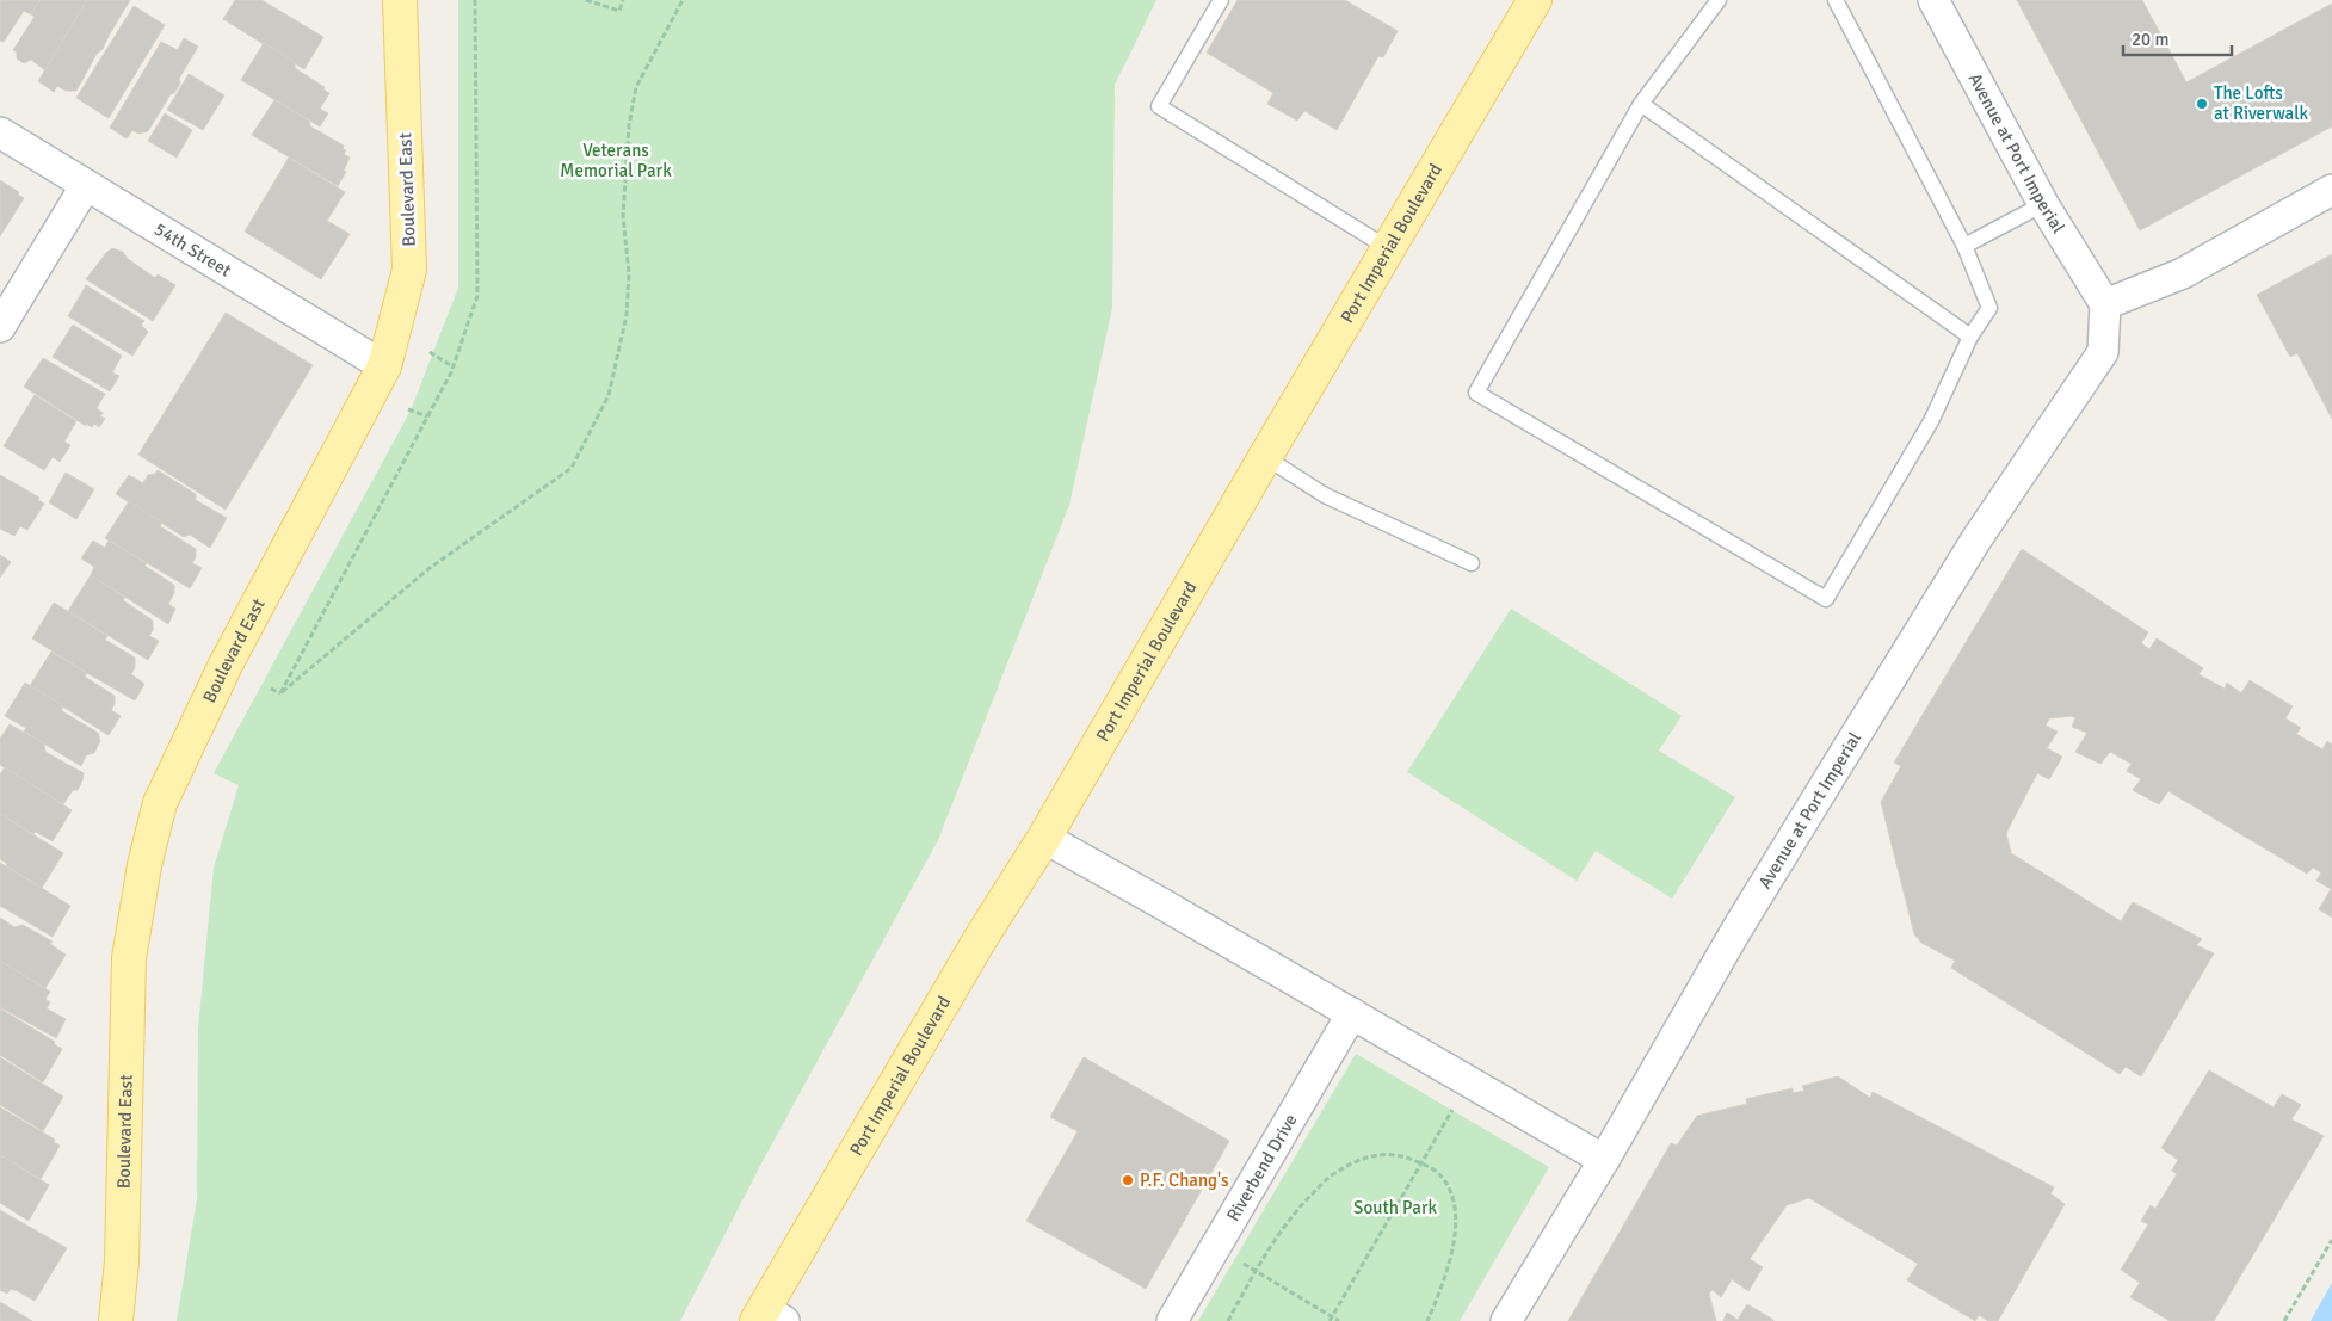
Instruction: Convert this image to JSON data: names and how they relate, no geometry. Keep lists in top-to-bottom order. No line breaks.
{"streets":{"main road":["Boulevard East","Port Imperial Boulevard"],"street":["Avenue at Port Imperial","54th Street","Riverbend Drive"]},"crossings":[["Boulevard East","54th Street"]],"parks":["Veterans Memorial Park","South Park"],"places":["The Lofts at Riverwalk","P.F. Chang's"],"scale_bar":"20 m"}
